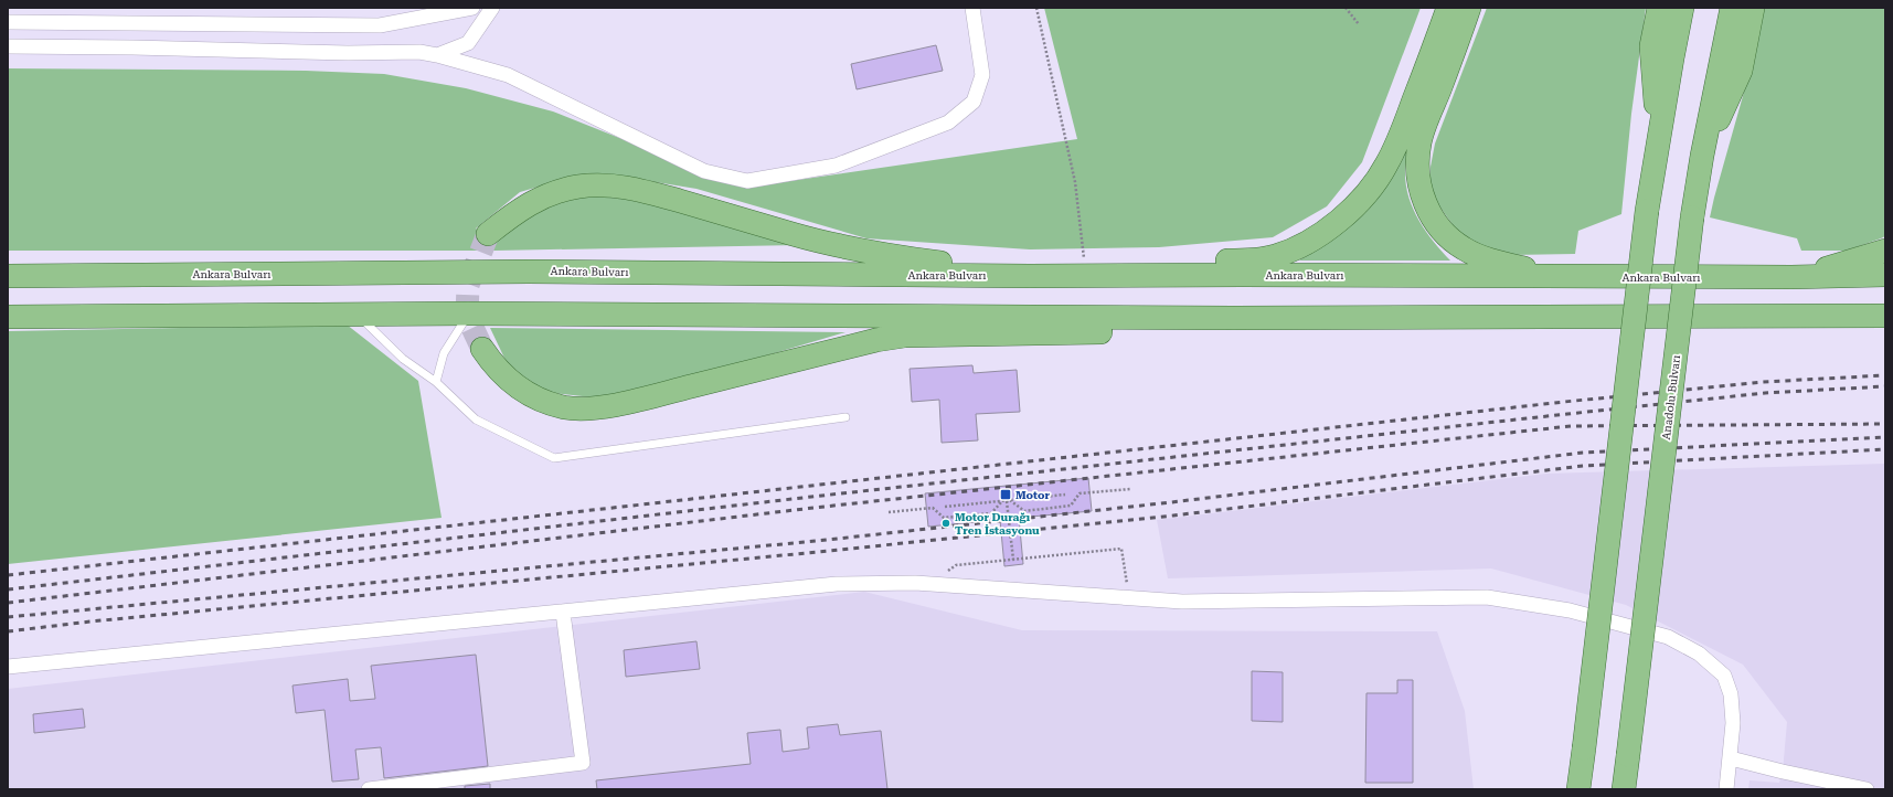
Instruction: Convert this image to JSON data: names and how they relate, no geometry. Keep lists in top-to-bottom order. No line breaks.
{"streets":{"main road":["Ankara Bulvarı","Anadolu Bulvarı"]},"places":{"transit":["Motor"],"other":["Motor Durağı Tren İstasyonu"]}}
